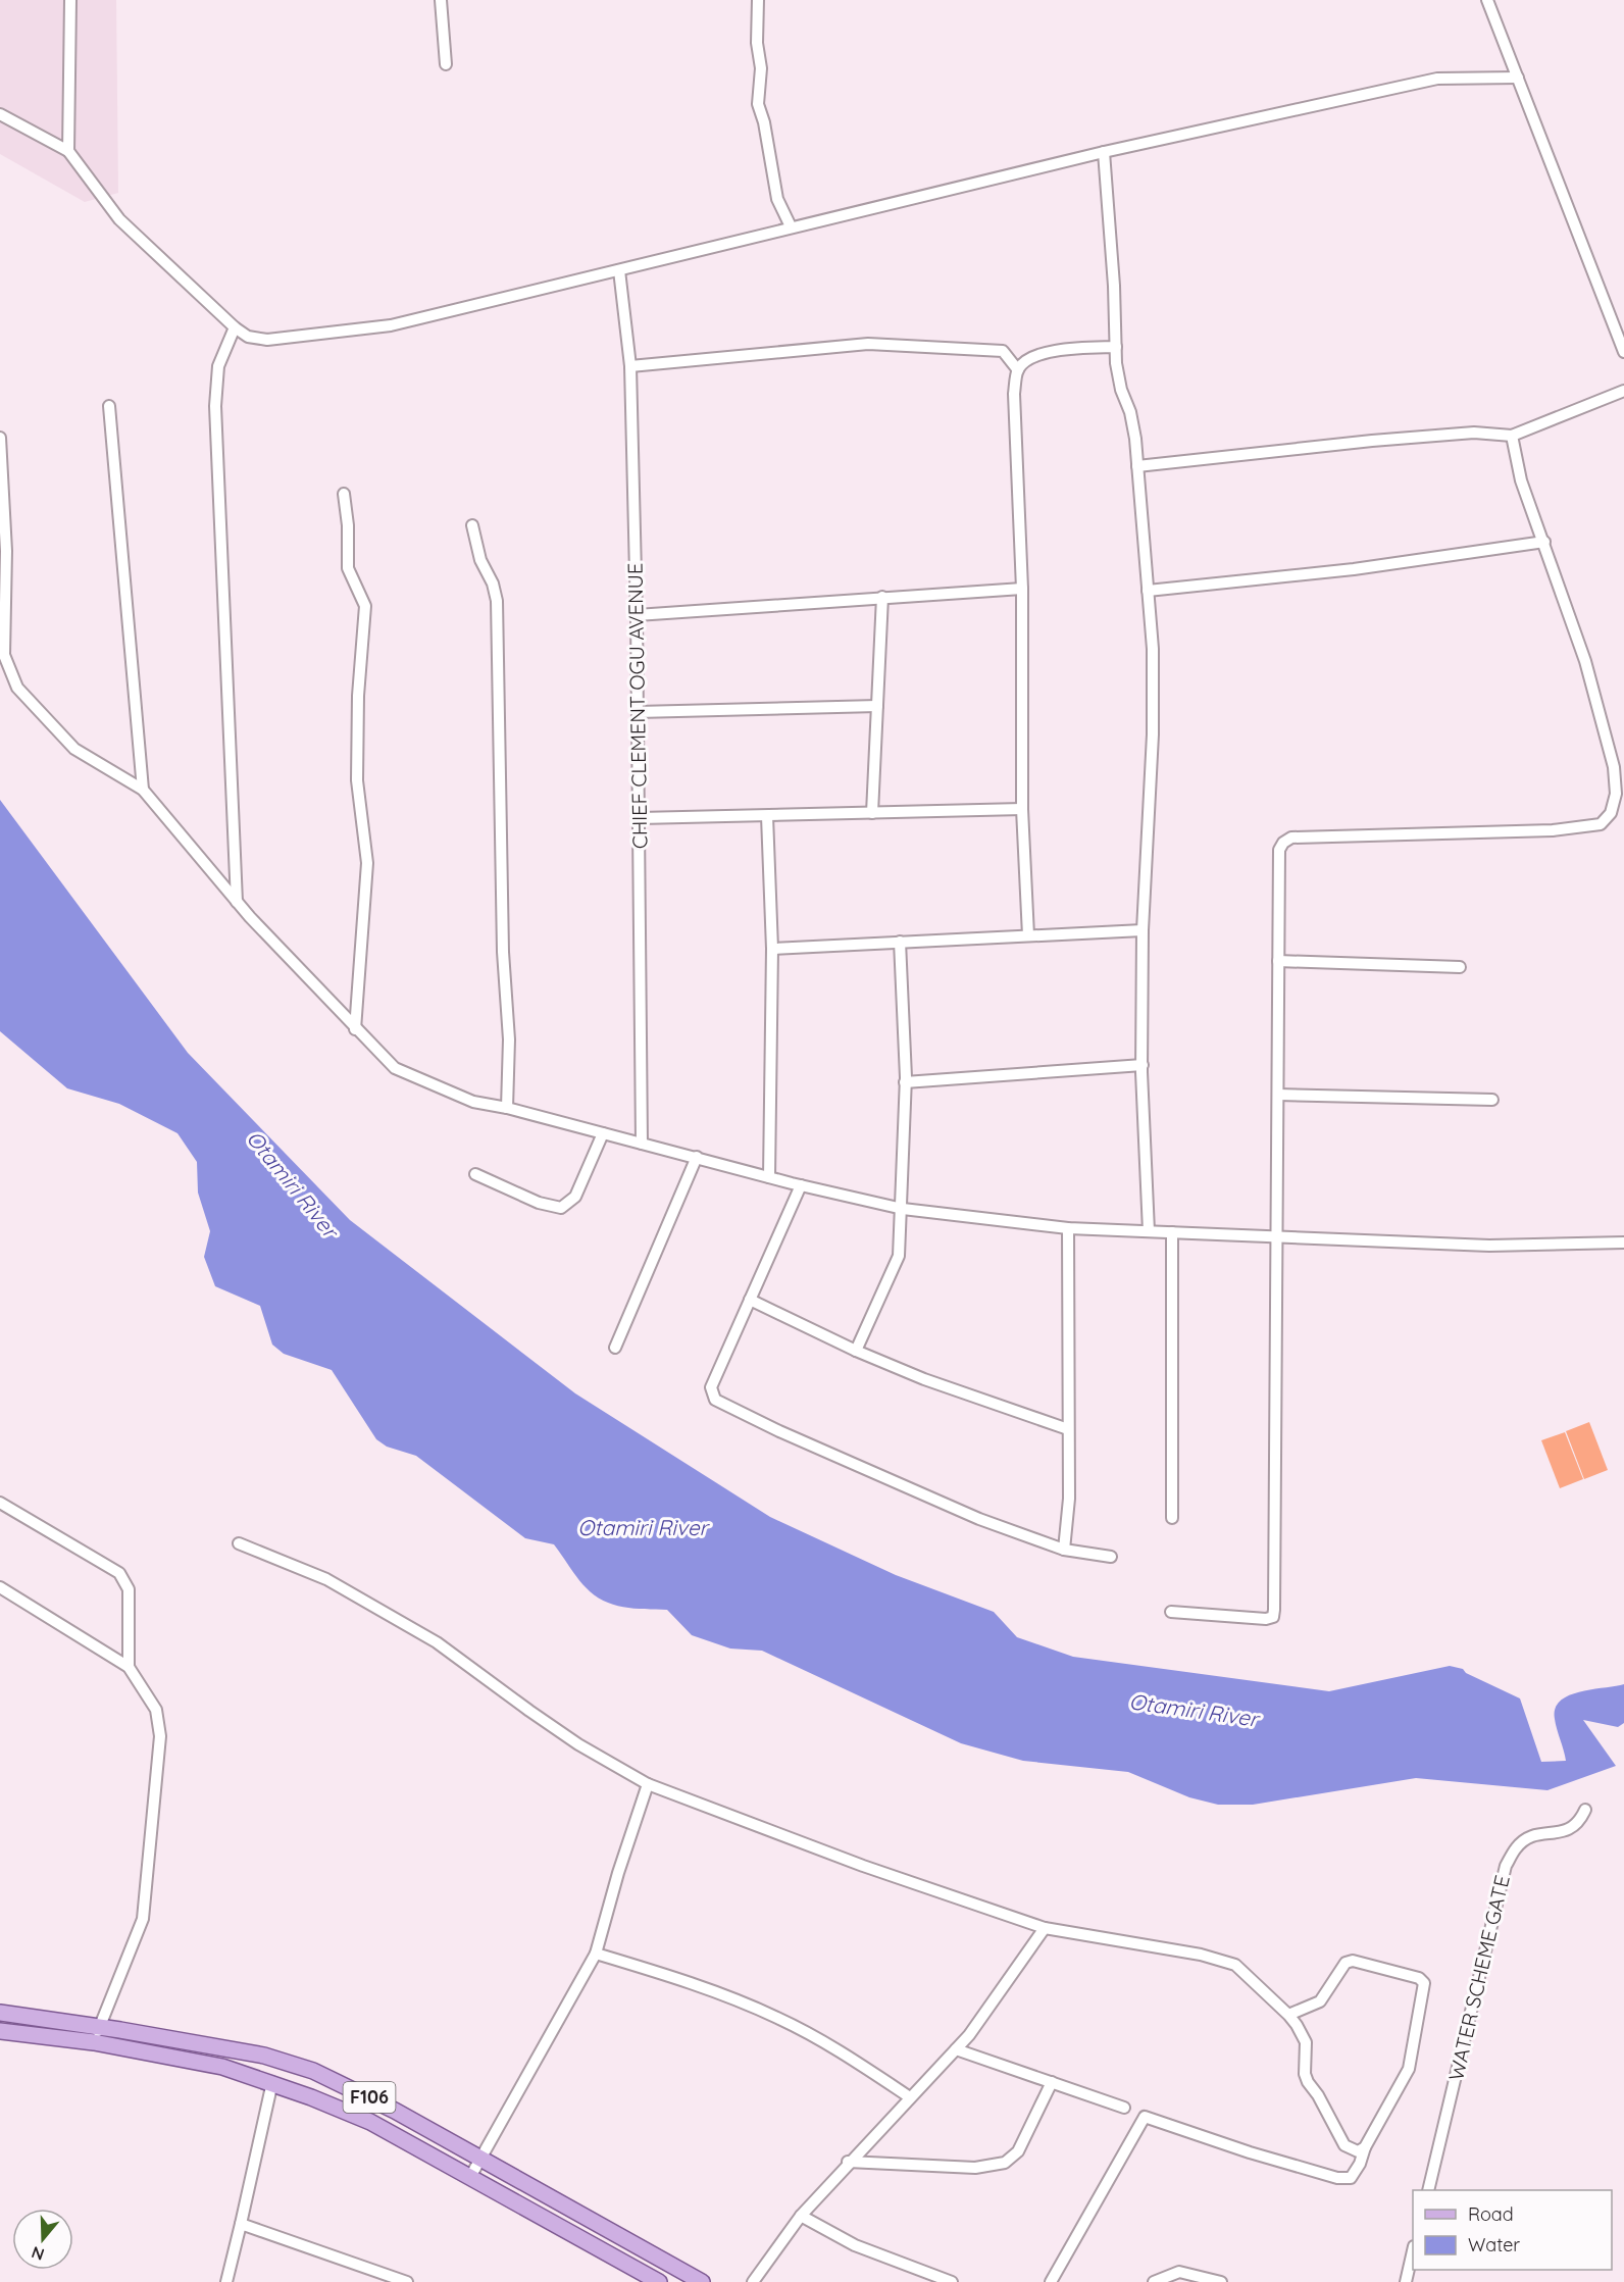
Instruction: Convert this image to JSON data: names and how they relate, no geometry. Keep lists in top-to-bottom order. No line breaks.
{"streets":{"main road":["F106"],"street":["CHIEF CLEMENT OGU AVENUE","WATER SCHEME GATE"]},"water":["Otamiri River"],"legend":["Road","Water"],"north":"bottom"}
